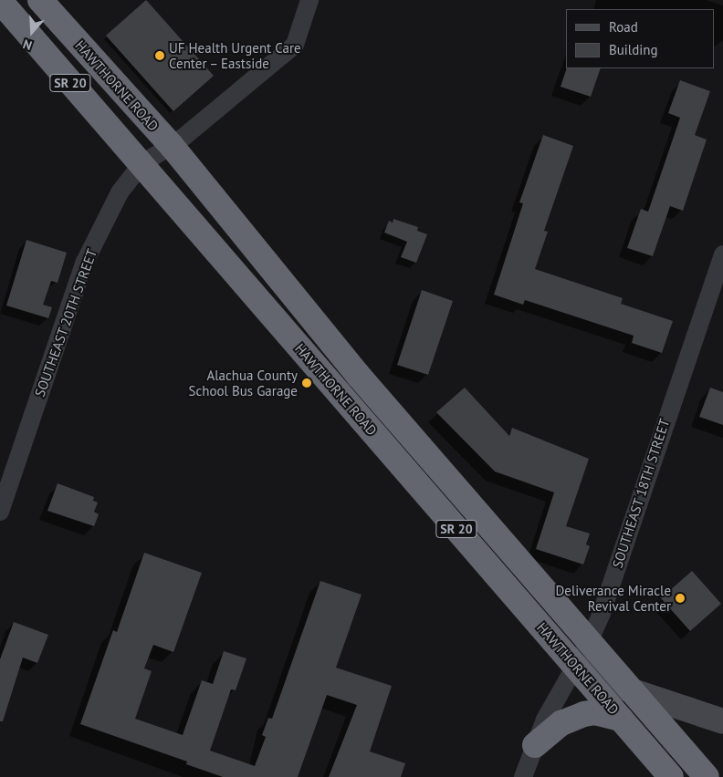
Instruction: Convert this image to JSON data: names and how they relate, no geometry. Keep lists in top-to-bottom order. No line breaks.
{"streets":{"highway":["SR 20","HAWTHORNE ROAD"],"street":["SOUTHEAST 20TH STREET","SOUTHEAST 18TH STREET"]},"crossings":[["HAWTHORNE ROAD","SOUTHEAST 20TH STREET"],["HAWTHORNE ROAD","SOUTHEAST 18TH STREET"]],"places":["UF Health Urgent Care Center – Eastside","Alachua County School Bus Garage","Deliverance Miracle Revival Center"],"legend":["Road","Building"],"north":"bottom"}
